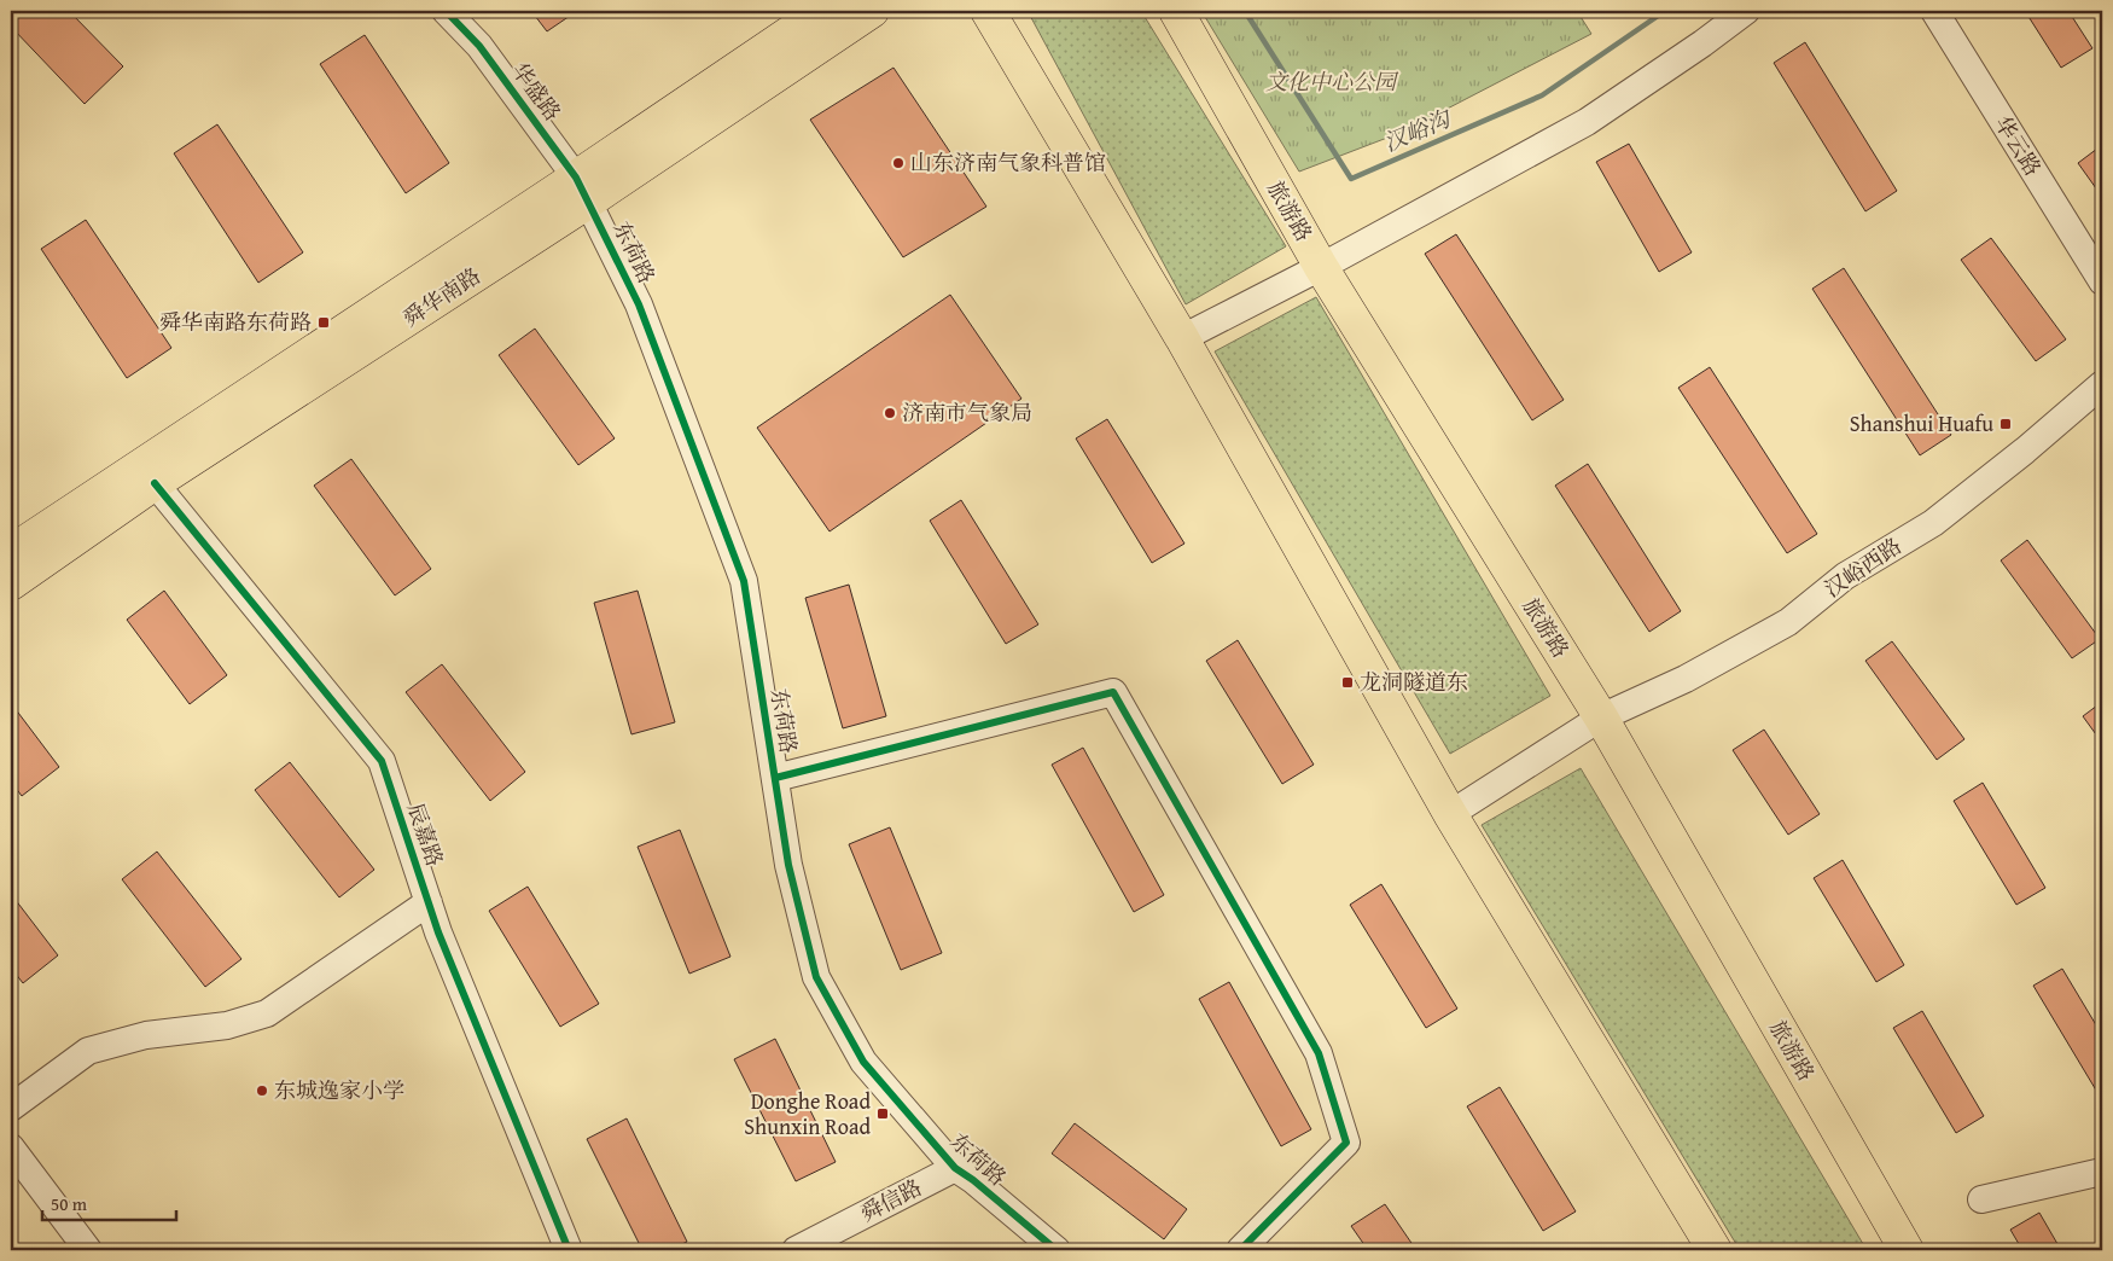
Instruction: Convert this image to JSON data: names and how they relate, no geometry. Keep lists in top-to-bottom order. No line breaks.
{"streets":{"main road":["旅游路","舜华南路"],"street":["华盛路","华云路","东荷路","汉峪西路","辰嘉路","舜信路"]},"crossings":[["华盛路","东荷路"],["华盛路","舜华南路"],["旅游路","汉峪西路"],["东荷路","舜华南路"],["东荷路","舜信路"],["舜华南路","辰嘉路"]],"water":["汉峪沟"],"parks":["文化中心公园"],"places":{"other":["山东济南气象科普馆","济南市气象局","东城逸家小学"],"transit":["舜华南路东荷路","Shanshui Huafu","龙洞隧道东","Donghe Road Shunxin Road"]},"scale_bar":"50 m"}
